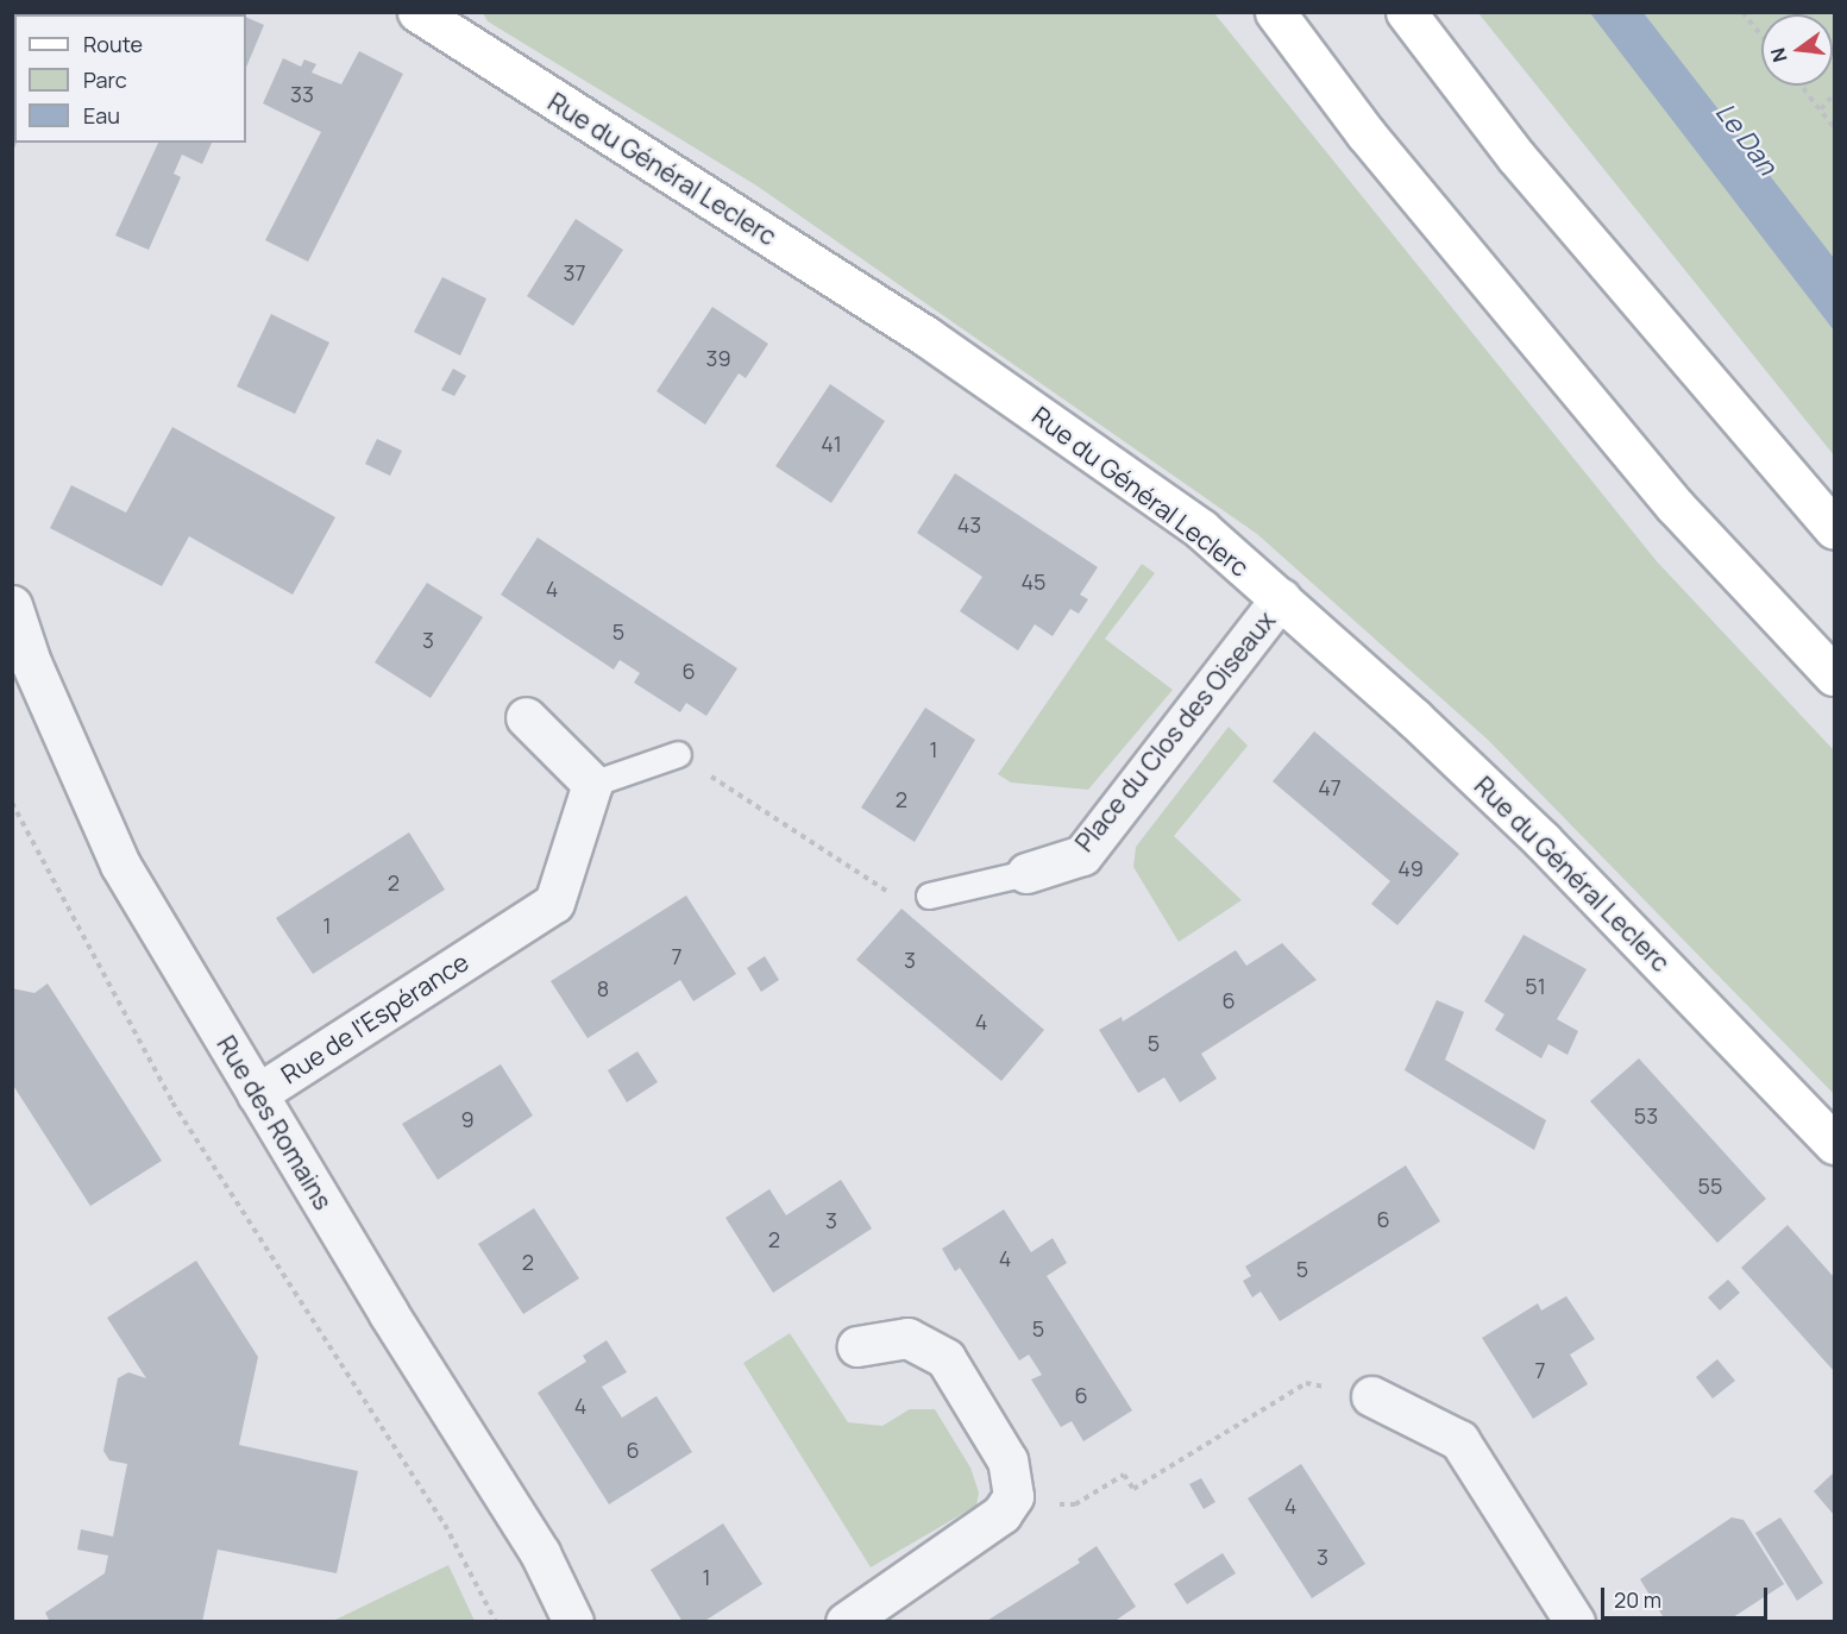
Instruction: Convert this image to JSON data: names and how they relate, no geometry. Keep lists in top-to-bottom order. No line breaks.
{"streets":{"main road":["Rue du Général Leclerc"],"street":["Place du Clos des Oiseaux","Rue de l'Espérance","Rue des Romains"]},"crossings":[["Rue du Général Leclerc","Place du Clos des Oiseaux"],["Rue de l'Espérance","Rue des Romains"]],"water":["Le Dan"],"house_numbers":["33","37","39","41","43","45","4","5","3","6","1","47","2","49","2","1","7","3","51","8","6","4","5","53","9","55","6","3","2","4","2","5","5","7","6","4","6","4","3","1"],"legend":["Route","Parc","Eau"],"scale_bar":"20 m","north":"left"}
